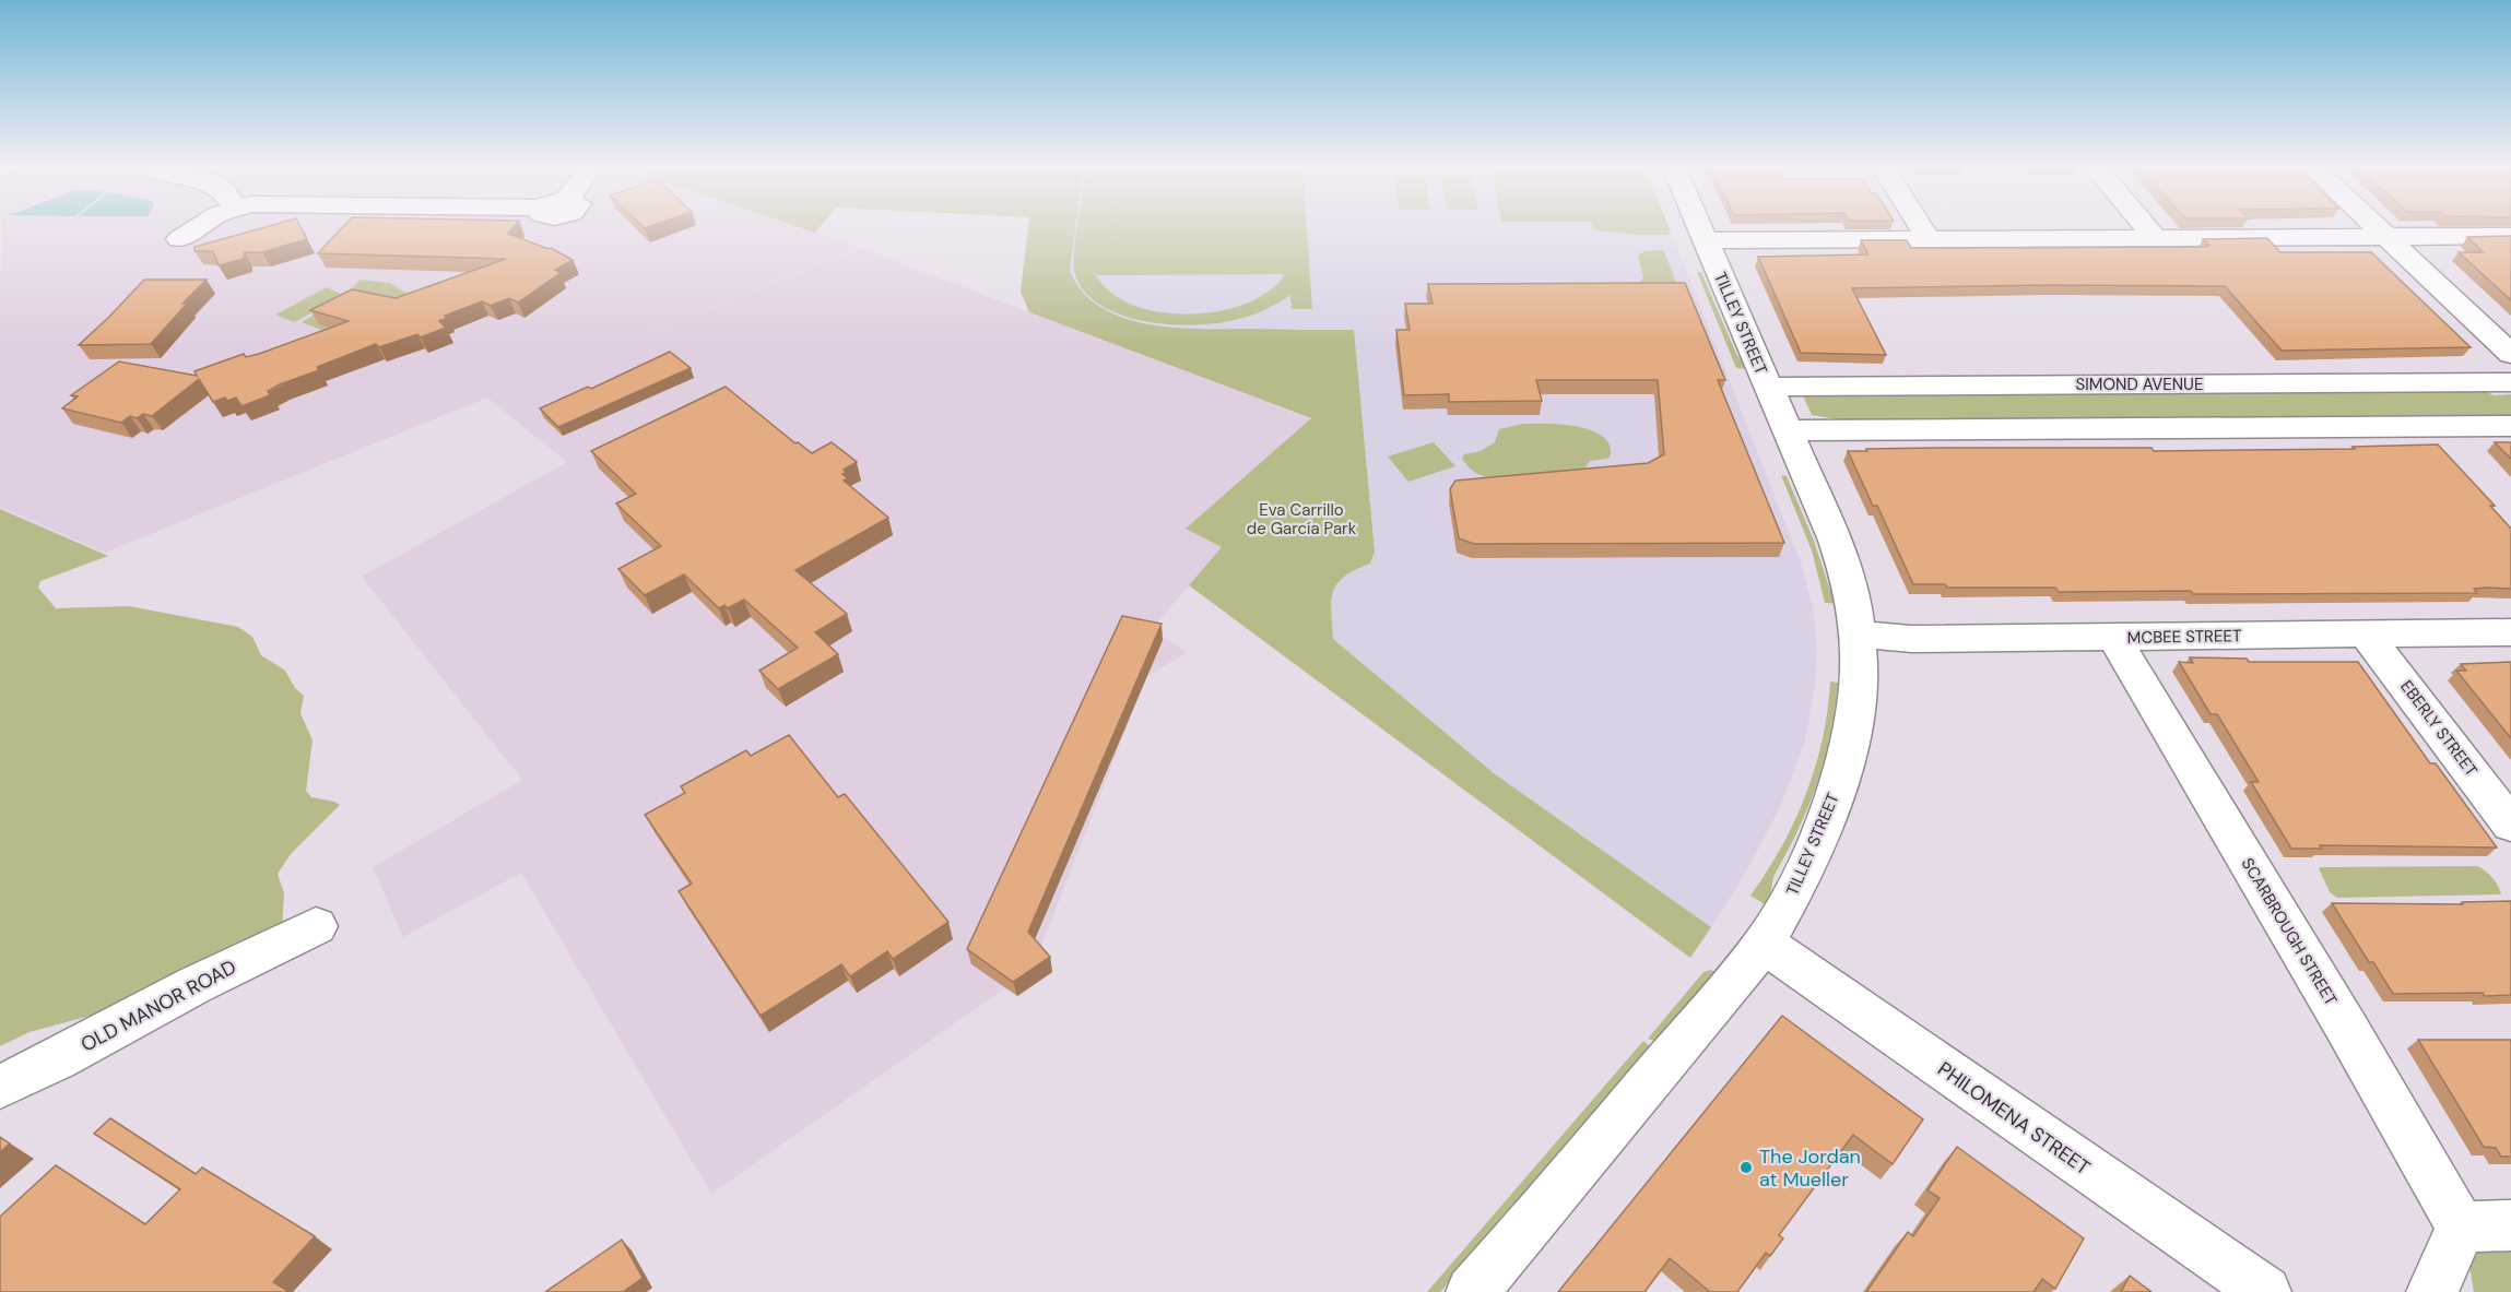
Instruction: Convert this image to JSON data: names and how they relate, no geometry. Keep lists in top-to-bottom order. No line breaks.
{"streets":{"street":["TILLEY STREET","SIMOND AVENUE","MCBEE STREET","EBERLY STREET","SCARBROUGH STREET","OLD MANOR ROAD","PHILOMENA STREET"]},"crossings":[["TILLEY STREET","SIMOND AVENUE"],["TILLEY STREET","MCBEE STREET"],["TILLEY STREET","PHILOMENA STREET"],["MCBEE STREET","EBERLY STREET"],["MCBEE STREET","SCARBROUGH STREET"]],"parks":["Eva Carrillo de García Park"],"places":["The Jordan at Mueller"]}
